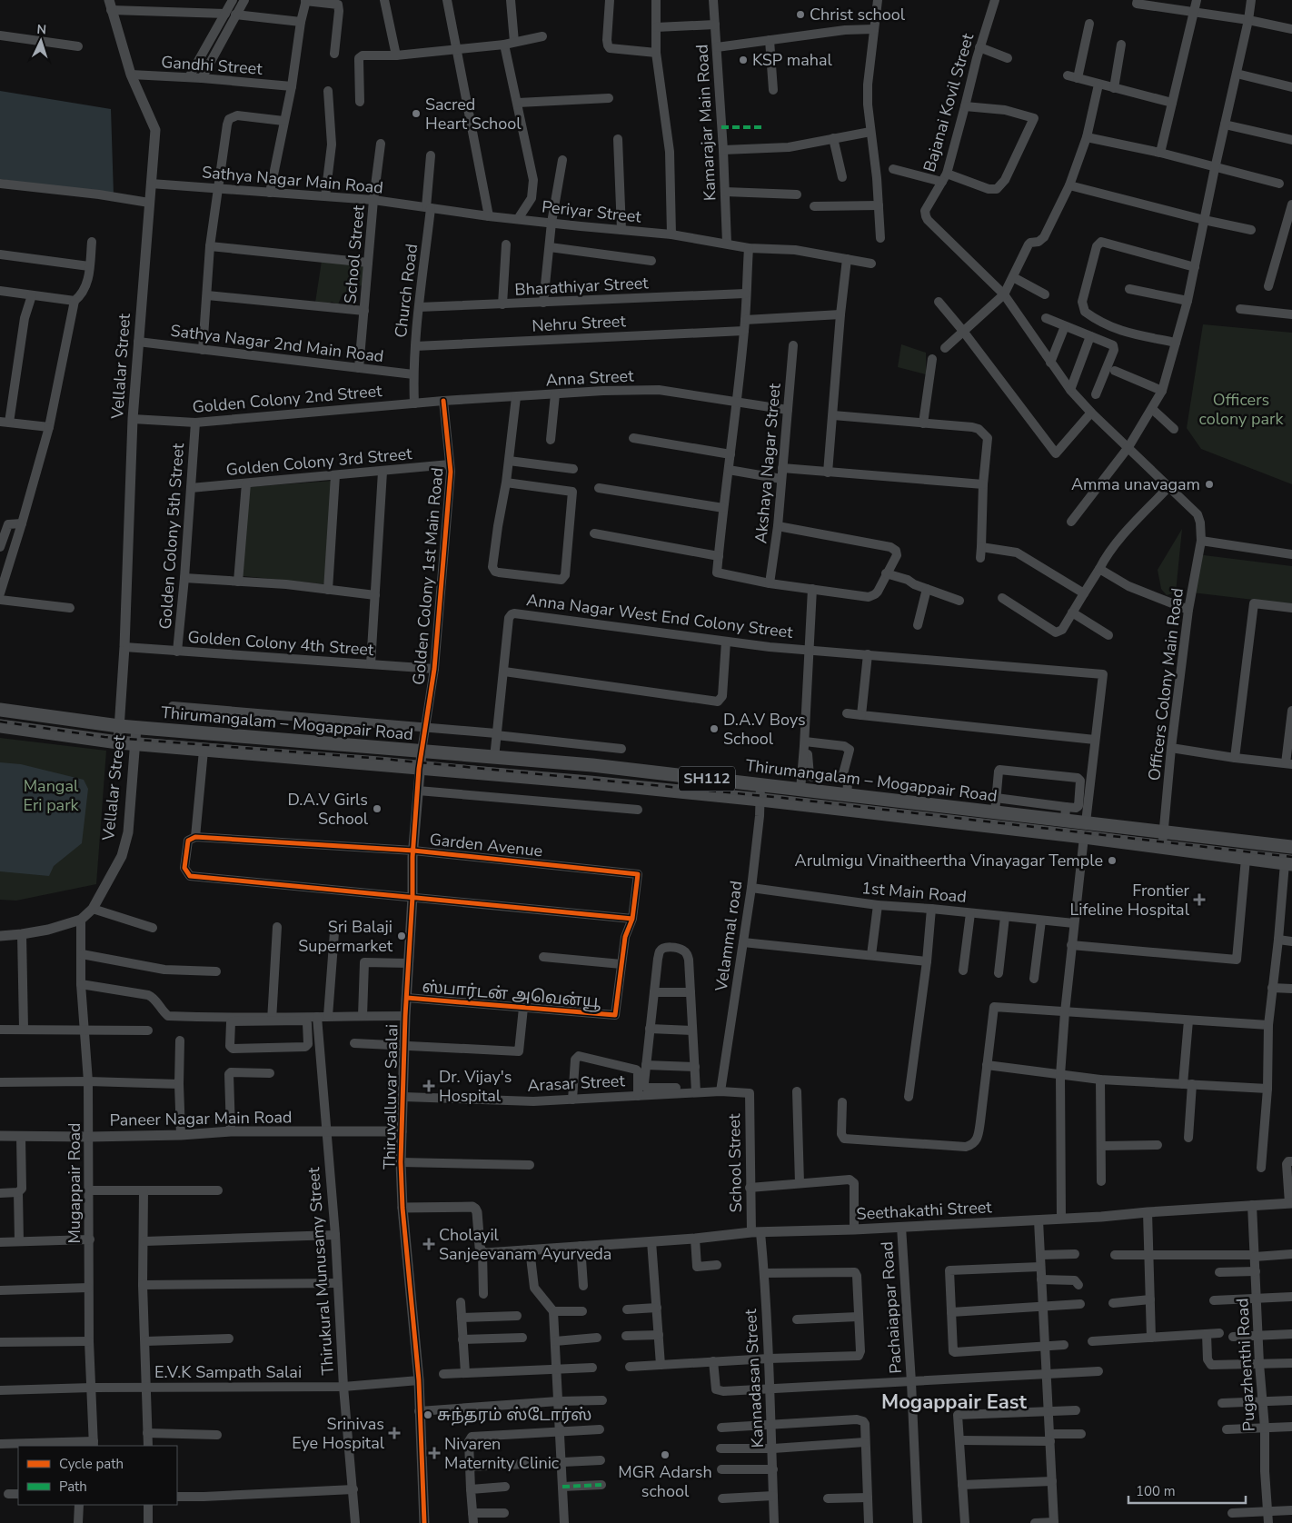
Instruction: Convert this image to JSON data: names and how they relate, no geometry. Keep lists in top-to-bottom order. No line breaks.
{"streets":{"main road":["Thirumangalam – Mogappair Road","SH112"],"street":["Gandhi Street","Bajanai Kovil Street","Kamarajar Main Road","Sathya Nagar Main Road","Periyar Street","School Street","Bharathiyar Street","Church Road","Nehru Street","Sathya Nagar 2nd Main Road","Vellalar Street","Anna Street","Golden Colony 2nd Street","Golden Colony 3rd Street","Akshaya Nagar Street","Golden Colony 5th Street","Golden Colony 1st Main Road","Anna Nagar West End Colony Street","Golden Colony 4th Street","Officers Colony Main Road","Garden Avenue","1st Main Road","Velammal road","ஸ்பார்டன் அவென்யூ","Arasar Street","Thiruvalluvar Saalai","Paneer Nagar Main Road","Mugappair Road","Seethakathi Street","Thirukural Munusamy Street","Pachaiappar Road","Pugazhenthi Road","E.V.K Sampath Salai","Kannadasan Street"]},"crossings":[["Gandhi Street","Vellalar Street"],["Bajanai Kovil Street","Officers Colony Main Road"],["Kamarajar Main Road","Periyar Street"],["Sathya Nagar Main Road","Periyar Street"],["Sathya Nagar Main Road","School Street"],["Sathya Nagar Main Road","Church Road"],["Sathya Nagar Main Road","Vellalar Street"],["Periyar Street","Church Road"],["School Street","Sathya Nagar 2nd Main Road"],["School Street","Arasar Street"],["School Street","Seethakathi Street"],["School Street","Kannadasan Street"],["Bharathiyar Street","Church Road"],["Church Road","Nehru Street"],["Church Road","Sathya Nagar 2nd Main Road"],["Church Road","Golden Colony 2nd Street"],["Sathya Nagar 2nd Main Road","Vellalar Street"],["Vellalar Street","Golden Colony 2nd Street"],["Vellalar Street","Golden Colony 4th Street"],["Vellalar Street","Thirumangalam – Mogappair Road"],["Vellalar Street","Mugappair Road"],["Anna Street","Golden Colony 2nd Street"],["Anna Street","Akshaya Nagar Street"],["Anna Street","Golden Colony 1st Main Road"],["Golden Colony 2nd Street","Golden Colony 5th Street"],["Golden Colony 2nd Street","Golden Colony 1st Main Road"],["Golden Colony 3rd Street","Golden Colony 5th Street"],["Golden Colony 3rd Street","Golden Colony 1st Main Road"],["Golden Colony 5th Street","Golden Colony 4th Street"],["Golden Colony 1st Main Road","Golden Colony 4th Street"],["Golden Colony 1st Main Road","Thirumangalam – Mogappair Road"],["Golden Colony 1st Main Road","Thiruvalluvar Saalai"],["Anna Nagar West End Colony Street","Thirumangalam – Mogappair Road"],["Officers Colony Main Road","Thirumangalam – Mogappair Road"],["Thirumangalam – Mogappair Road","Velammal road"],["Thirumangalam – Mogappair Road","Thiruvalluvar Saalai"],["Garden Avenue","Thiruvalluvar Saalai"],["1st Main Road","Velammal road"],["Velammal road","Arasar Street"],["ஸ்பார்டன் அவென்யூ","Thiruvalluvar Saalai"],["Arasar Street","Thiruvalluvar Saalai"],["Thiruvalluvar Saalai","Paneer Nagar Main Road"],["Thiruvalluvar Saalai","E.V.K Sampath Salai"],["Paneer Nagar Main Road","Mugappair Road"],["Paneer Nagar Main Road","Thirukural Munusamy Street"],["Mugappair Road","E.V.K Sampath Salai"],["Seethakathi Street","Pachaiappar Road"],["Seethakathi Street","Pugazhenthi Road"],["Seethakathi Street","Kannadasan Street"],["Thirukural Munusamy Street","E.V.K Sampath Salai"]],"districts":["Mogappair East"],"parks":["Officers colony park","Mangal Eri park"],"places":{"other":["Christ school","KSP mahal","Sacred Heart School","Amma unavagam","D.A.V Boys School","D.A.V Girls School","Arulmigu Vinaitheertha Vinayagar Temple","Sri Balaji Supermarket","சுந்தரம் ஸ்டோர்ஸ்","MGR Adarsh school"],"health":["Frontier Lifeline Hospital","Dr. Vijay's Hospital","Cholayil Sanjeevanam Ayurveda","Srinivas Eye Hospital","Nivaren Maternity Clinic"]},"legend":["Cycle path","Path"],"scale_bar":"100 m","north":"top"}
